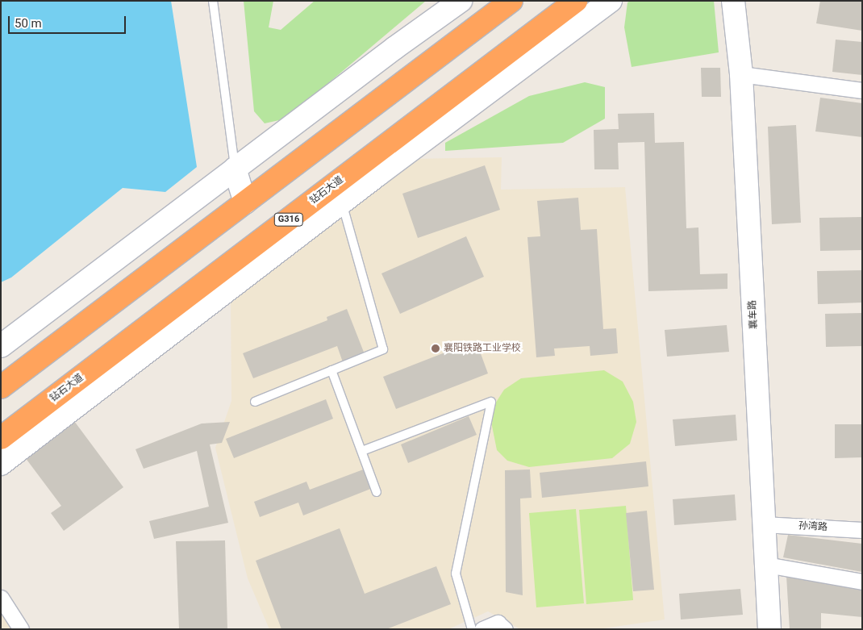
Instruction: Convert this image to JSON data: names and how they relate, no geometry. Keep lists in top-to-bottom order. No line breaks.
{"streets":{"highway":["钻石大道","G316"],"street":["襄车路","孙湾路"]},"crossings":[["襄车路","孙湾路"]],"places":["襄阳铁路工业学校"],"scale_bar":"50 m"}
